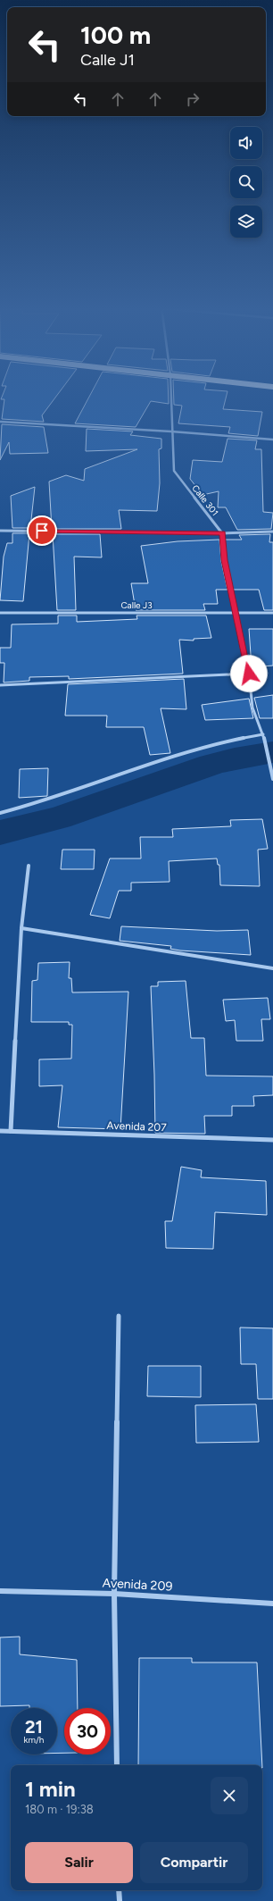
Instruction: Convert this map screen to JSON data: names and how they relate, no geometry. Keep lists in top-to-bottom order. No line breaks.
{"streets":{"street":["Calle 301","Calle J3","Avenida 207","Avenida 209"]},"page":{"turn":["100 m","Calle J1"],"speed":"21 km/h","limit":"30","heading":["1 min","180 m · 19:38"],"buttons":["Salir","Compartir"]}}
